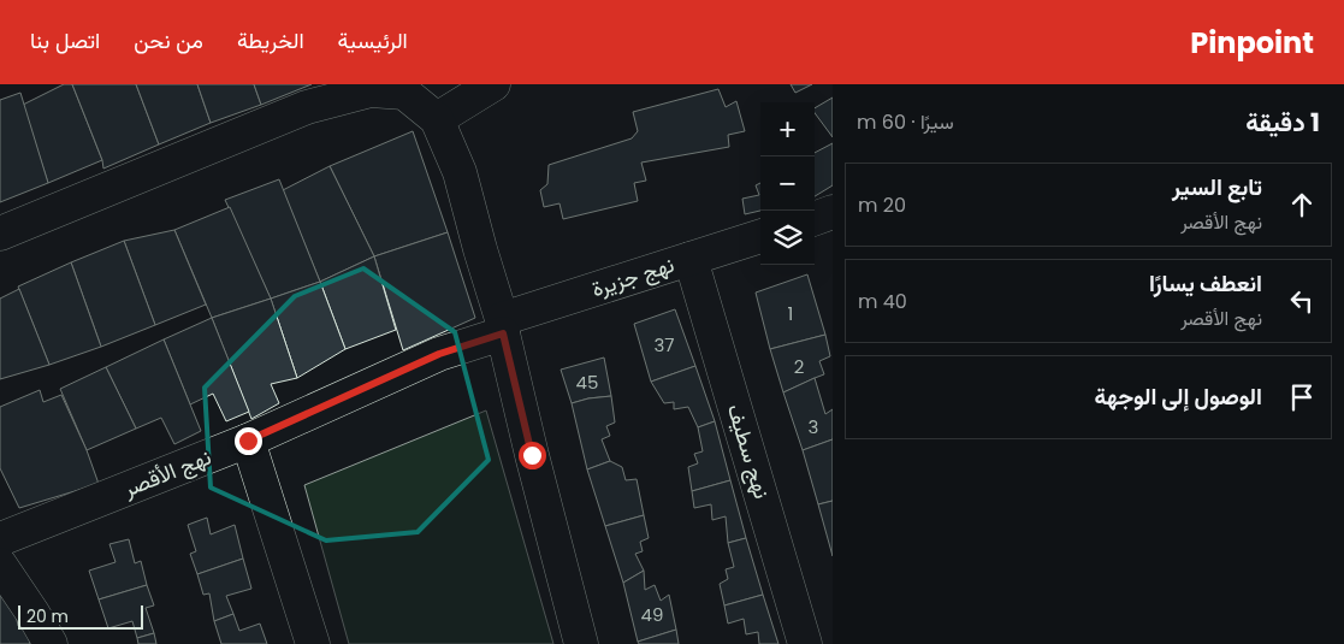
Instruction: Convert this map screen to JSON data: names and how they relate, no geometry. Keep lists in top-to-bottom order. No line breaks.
{"streets":{"street":["نهج جزيرة","نهج سطيف","نهج الأقصر"]},"crossings":[["نهج جزيرة","نهج سطيف"],["نهج جزيرة","نهج الأقصر"]],"house_numbers":["1","37","2","45","3","49"],"scale_bar":"20 m","page":{"header":"Pinpoint","nav":["الرئيسية","الخريطة","من نحن","اتصل بنا"],"heading":["1 دقيقة","سيرًا · 60 m"],"map_buttons":["+","−"],"list":[["تابع السير","نهج الأقصر","20 m"],["انعطف يسارًا","نهج الأقصر","40 m"],"الوصول إلى الوجهة"],"scale":"20 m"}}
